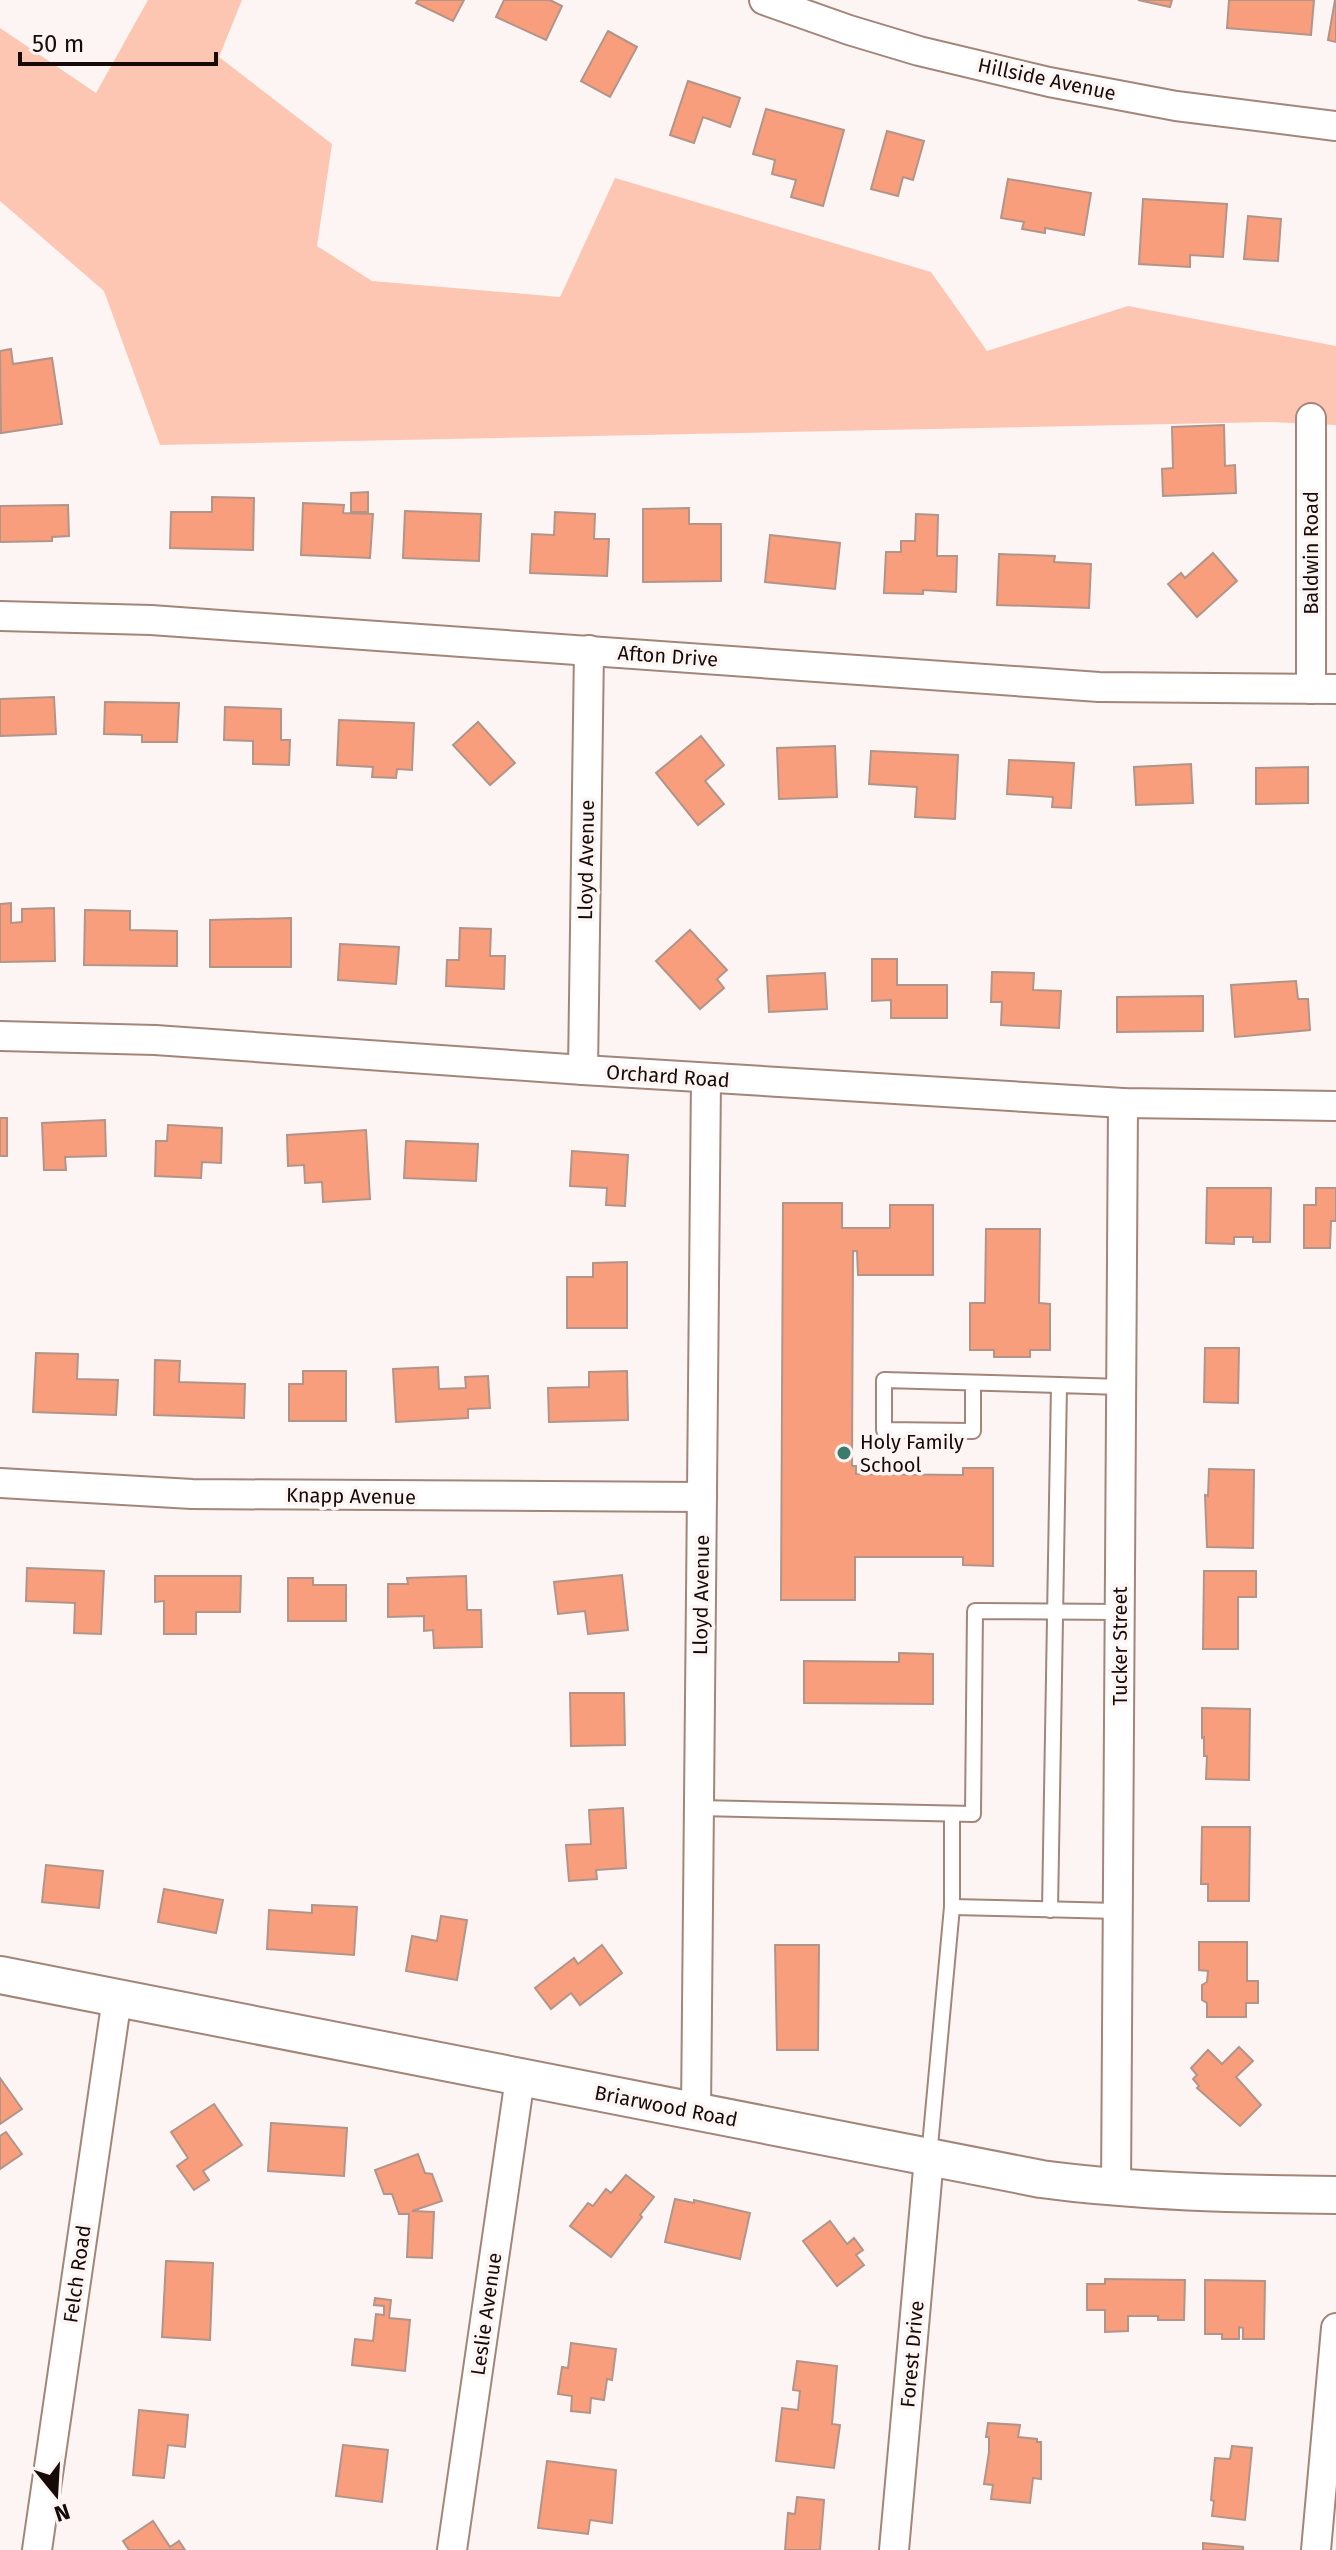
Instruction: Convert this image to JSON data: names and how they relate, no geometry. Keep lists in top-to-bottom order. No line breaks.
{"streets":{"street":["Hillside Avenue","Baldwin Road","Afton Drive","Lloyd Avenue","Orchard Road","Knapp Avenue","Tucker Street","Briarwood Road","Felch Road","Leslie Avenue","Forest Drive"]},"crossings":[["Baldwin Road","Afton Drive"],["Afton Drive","Lloyd Avenue"],["Lloyd Avenue","Orchard Road"],["Lloyd Avenue","Knapp Avenue"],["Lloyd Avenue","Briarwood Road"],["Orchard Road","Tucker Street"],["Tucker Street","Briarwood Road"],["Briarwood Road","Felch Road"],["Briarwood Road","Leslie Avenue"],["Briarwood Road","Forest Drive"]],"places":["Holy Family School"],"scale_bar":"50 m","north":"bottom"}
